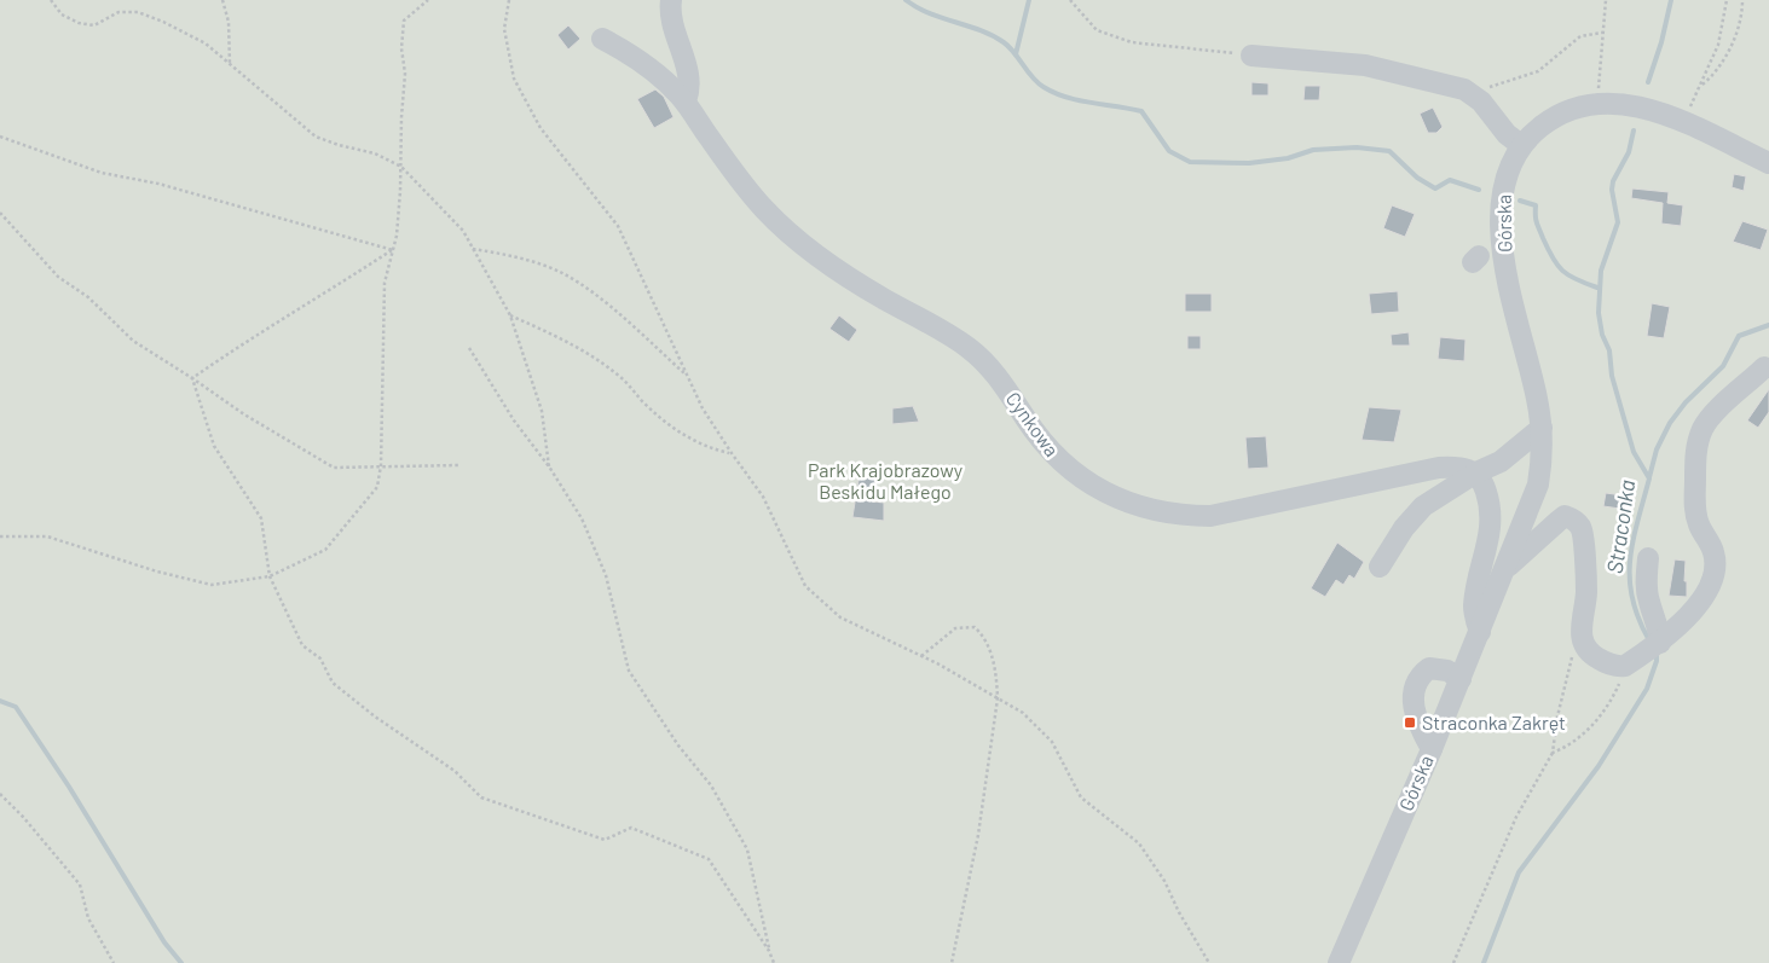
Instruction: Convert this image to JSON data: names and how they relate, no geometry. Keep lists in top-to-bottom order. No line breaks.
{"streets":{"street":["Górska","Cynkowa"]},"water":["Straconka"],"parks":["Park Krajobrazowy Beskidu Małego"],"places":{"transit":["Straconka Zakręt"]}}
